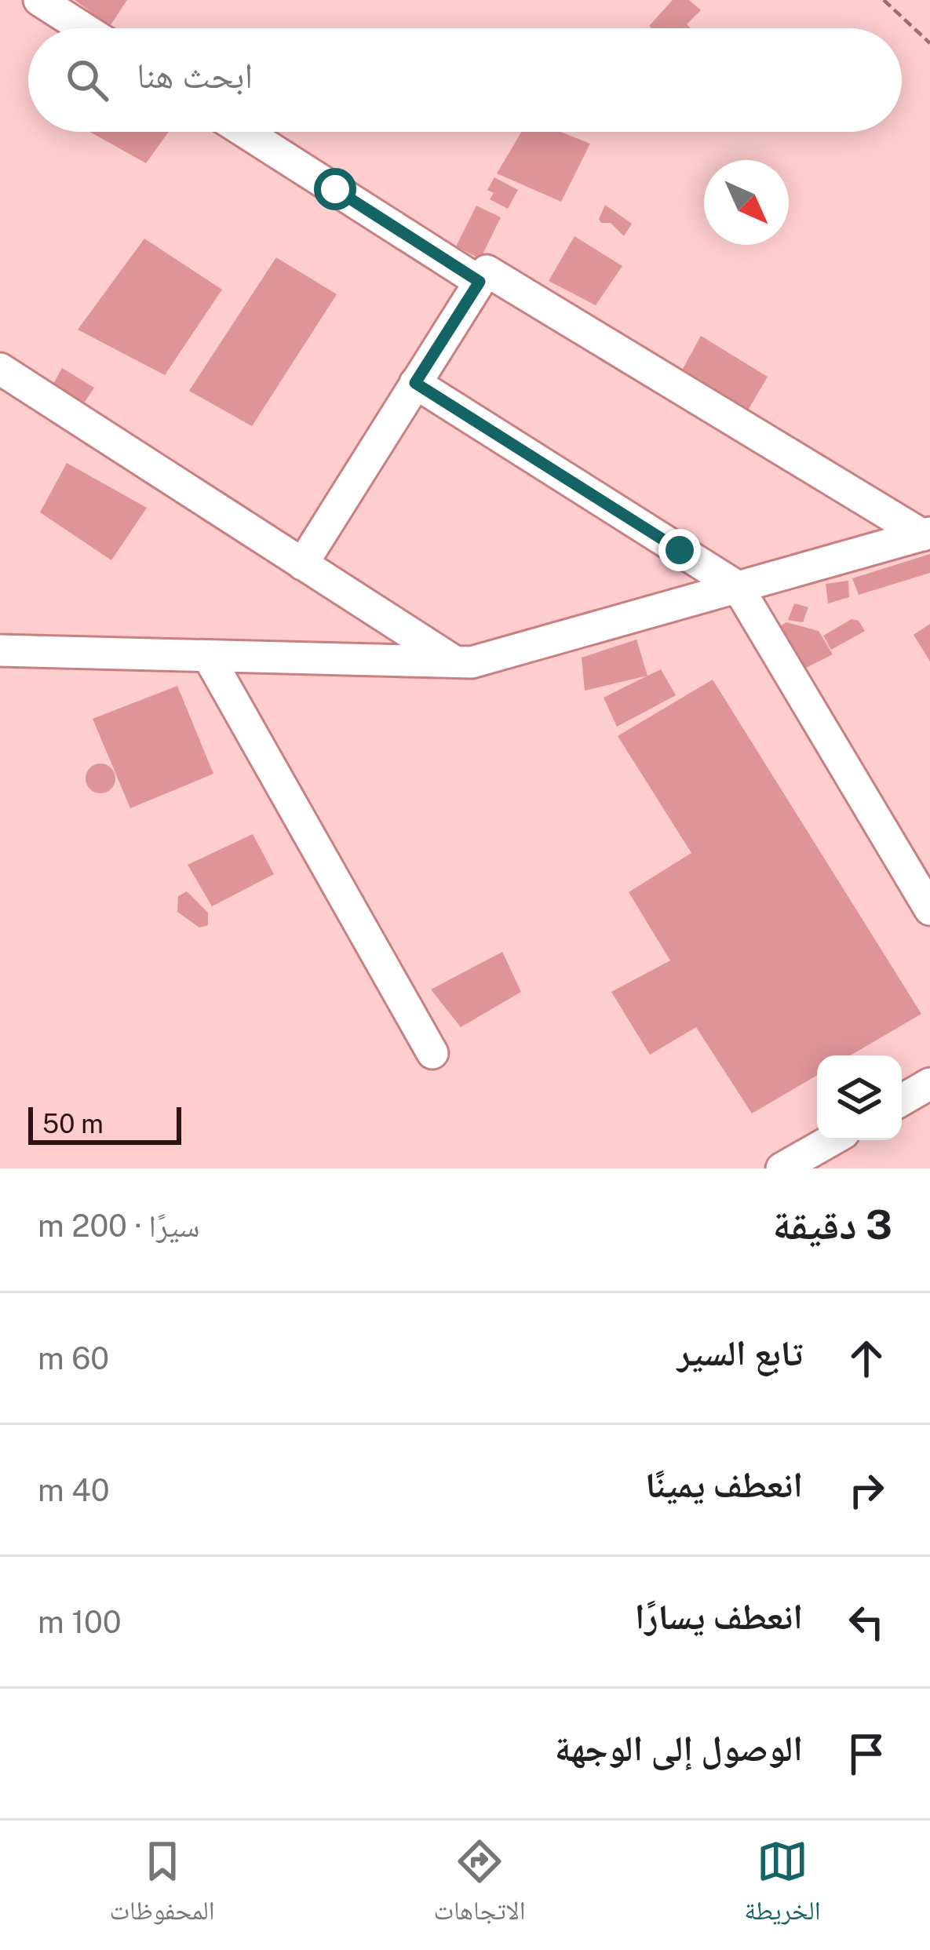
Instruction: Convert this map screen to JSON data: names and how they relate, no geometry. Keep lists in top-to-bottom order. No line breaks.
{"scale_bar":"50 m","north":"bottom right","page":{"search":"ابحث هنا","scale":"50 m","heading":["3 دقيقة","سيرًا · 200 m"],"list":[["تابع السير","60 m"],["انعطف يمينًا","40 m"],["انعطف يسارًا","100 m"],"الوصول إلى الوجهة"],"nav":["الخريطة","الاتجاهات","المحفوظات"]}}
